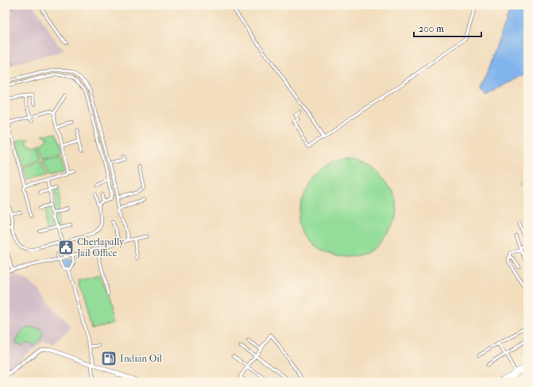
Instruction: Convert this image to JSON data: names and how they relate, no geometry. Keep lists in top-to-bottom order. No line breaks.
{"places":{"public building":["Cherlapally Jail Office"],"fuel station":["Indian Oil"]},"scale_bar":"200 m"}
